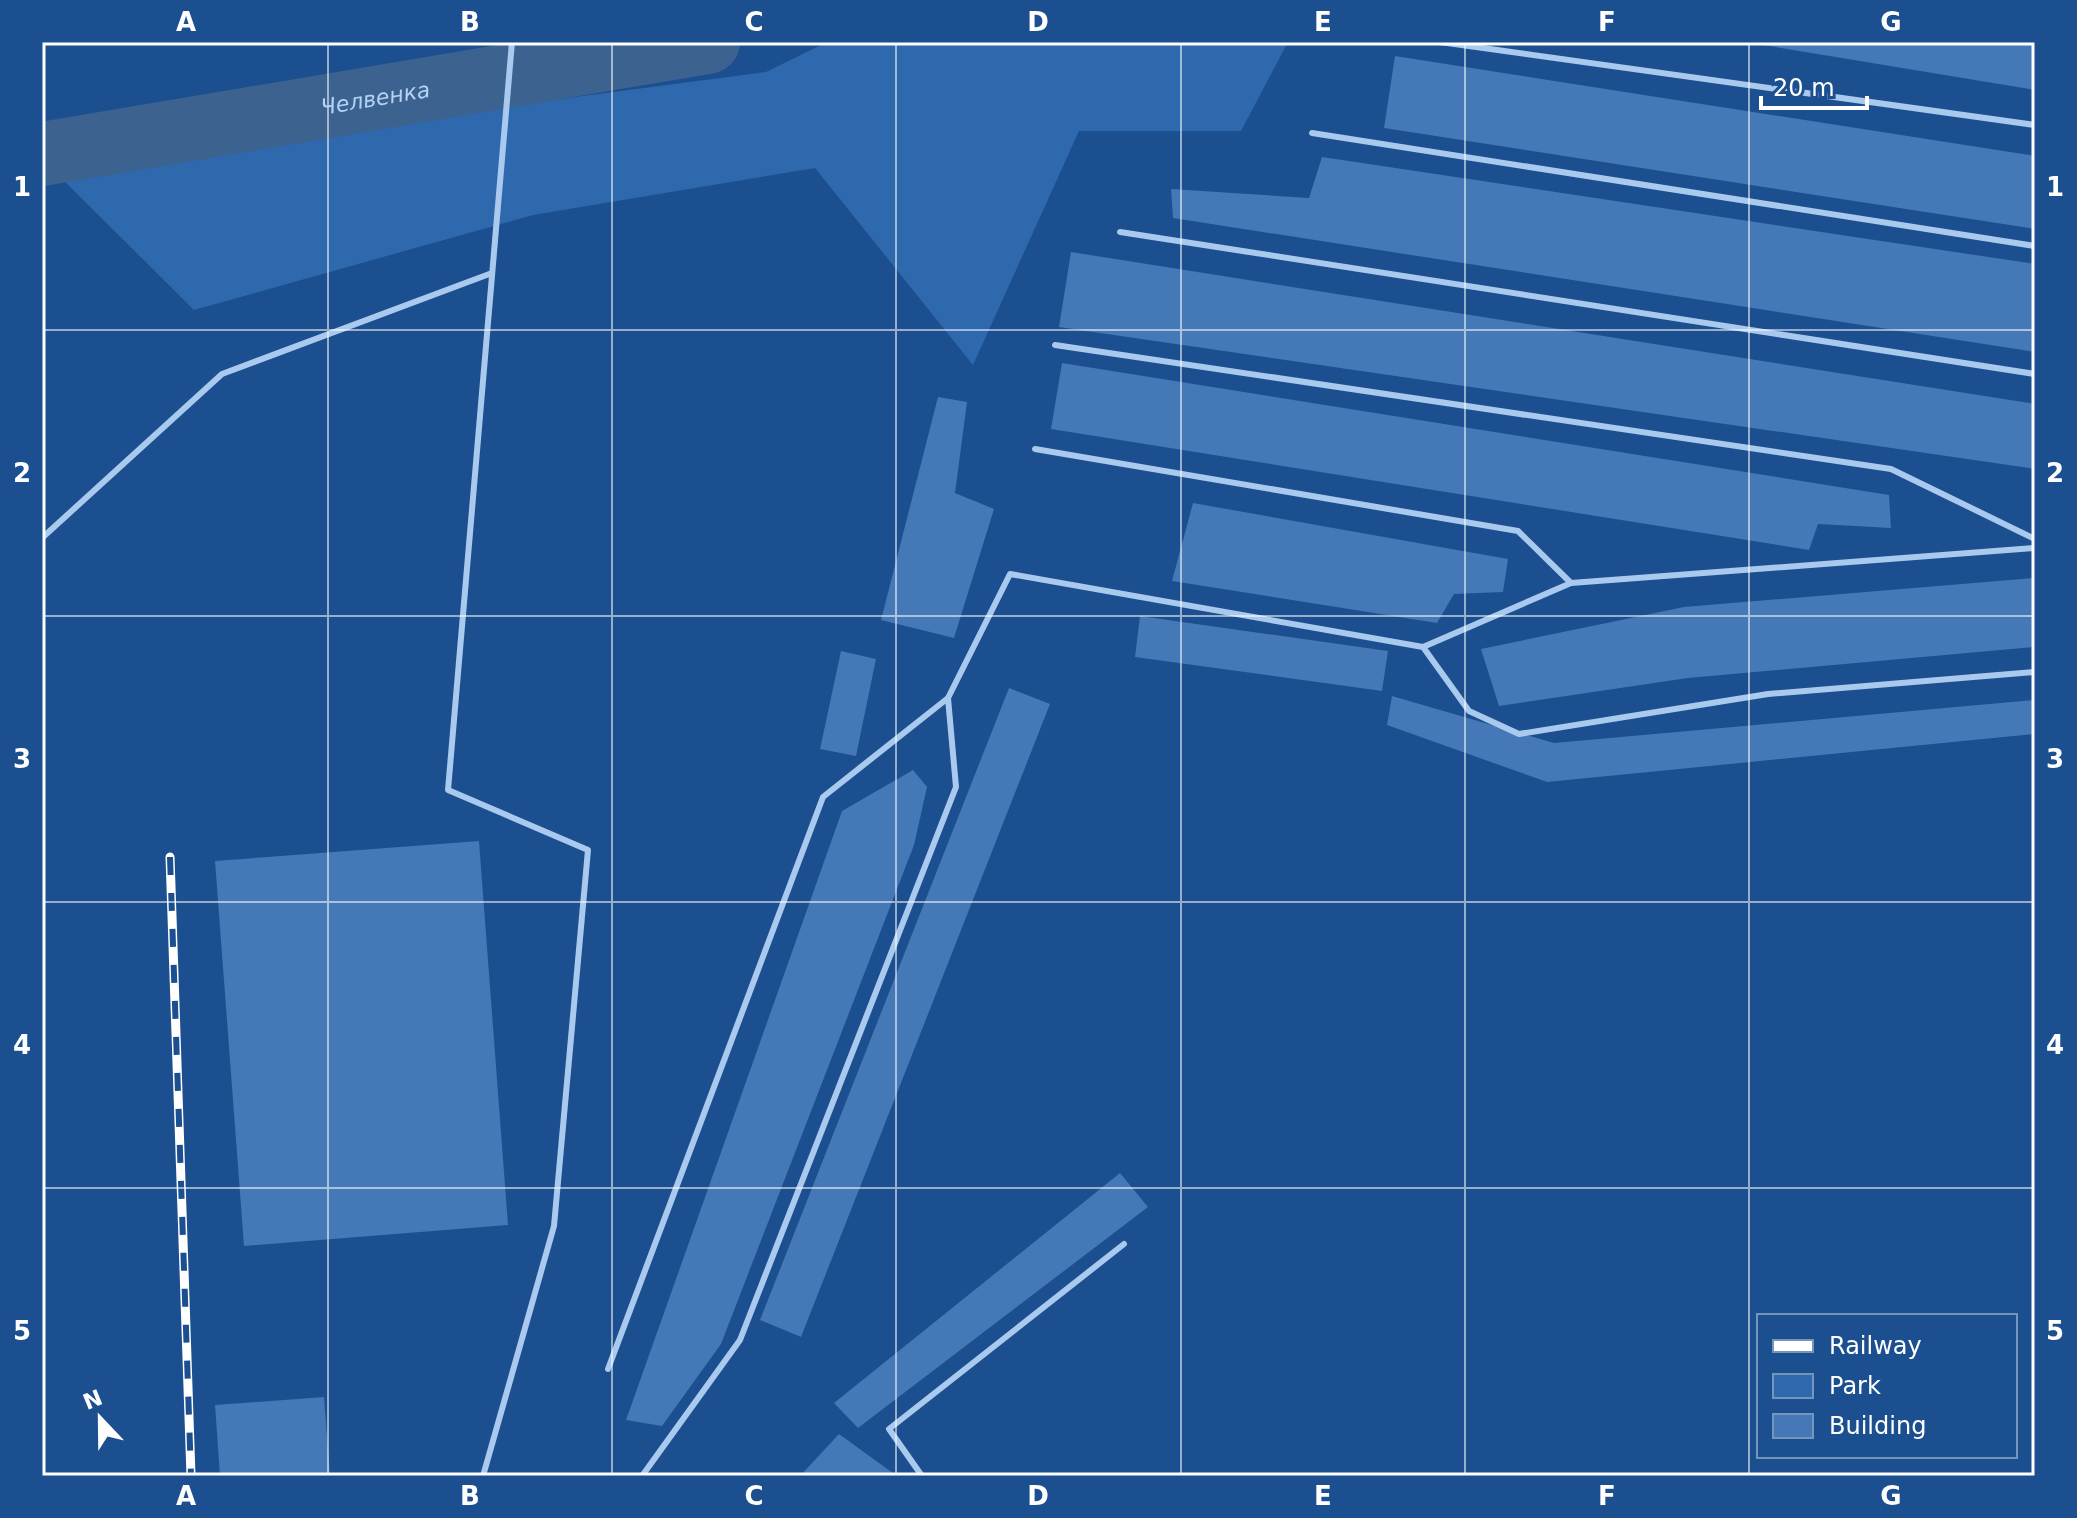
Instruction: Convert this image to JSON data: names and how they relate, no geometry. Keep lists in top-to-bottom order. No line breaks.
{"water":["Челвенка"],"legend":["Railway","Park","Building"],"scale_bar":"20 m","north":"top","grid":{"columns":["A","B","C","D","E","F","G"],"rows":["1","2","3","4","5"]}}
